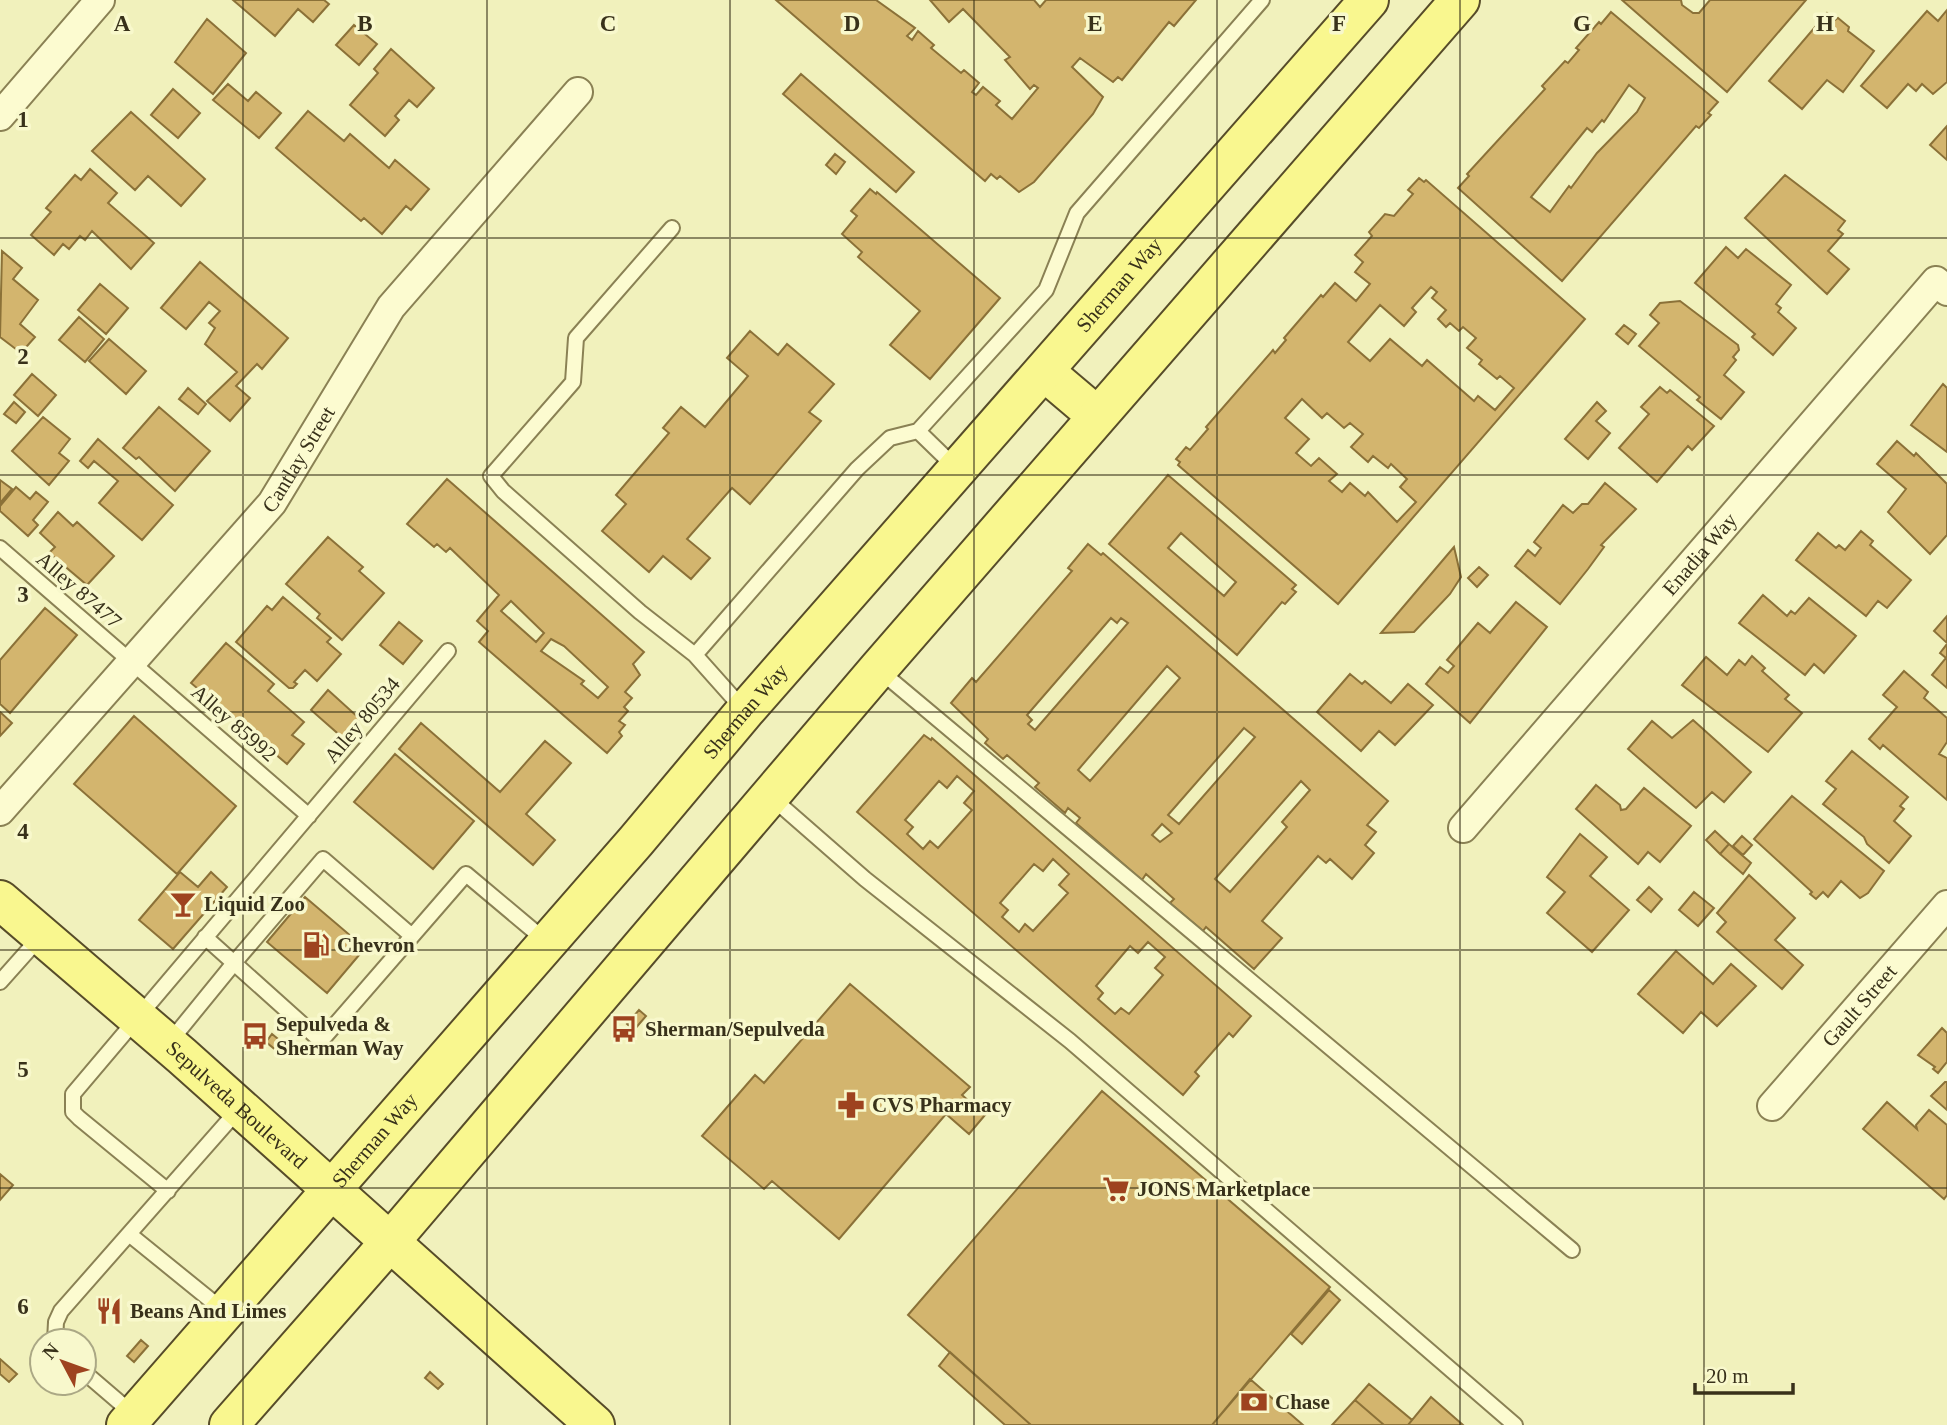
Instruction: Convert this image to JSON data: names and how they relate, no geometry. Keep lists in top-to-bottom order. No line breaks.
{"streets":{"main road":["Sherman Way","Sepulveda Boulevard"],"street":["Cantlay Street","Enadia Way","Gault Street"],"lane":["Alley 87477","Alley 80534","Alley 85992"]},"crossings":[["Sherman Way","Sepulveda Boulevard"],["Cantlay Street","Alley 87477"],["Cantlay Street","Alley 85992"],["Alley 87477","Alley 85992"],["Alley 80534","Alley 85992"],["Alley 80534","Sepulveda Boulevard"]],"places":{"bar":["Liquid Zoo"],"fuel station":["Chevron"],"bus stop":["Sherman/Sepulveda","Sepulveda & Sherman Way"],"pharmacy":["CVS Pharmacy"],"supermarket":["JONS Marketplace"],"restaurant":["Beans And Limes"],"bank":["Chase"]},"scale_bar":"20 m","north":"top left","grid":{"columns":["A","B","C","D","E","F","G","H"],"rows":["1","2","3","4","5","6"]}}
